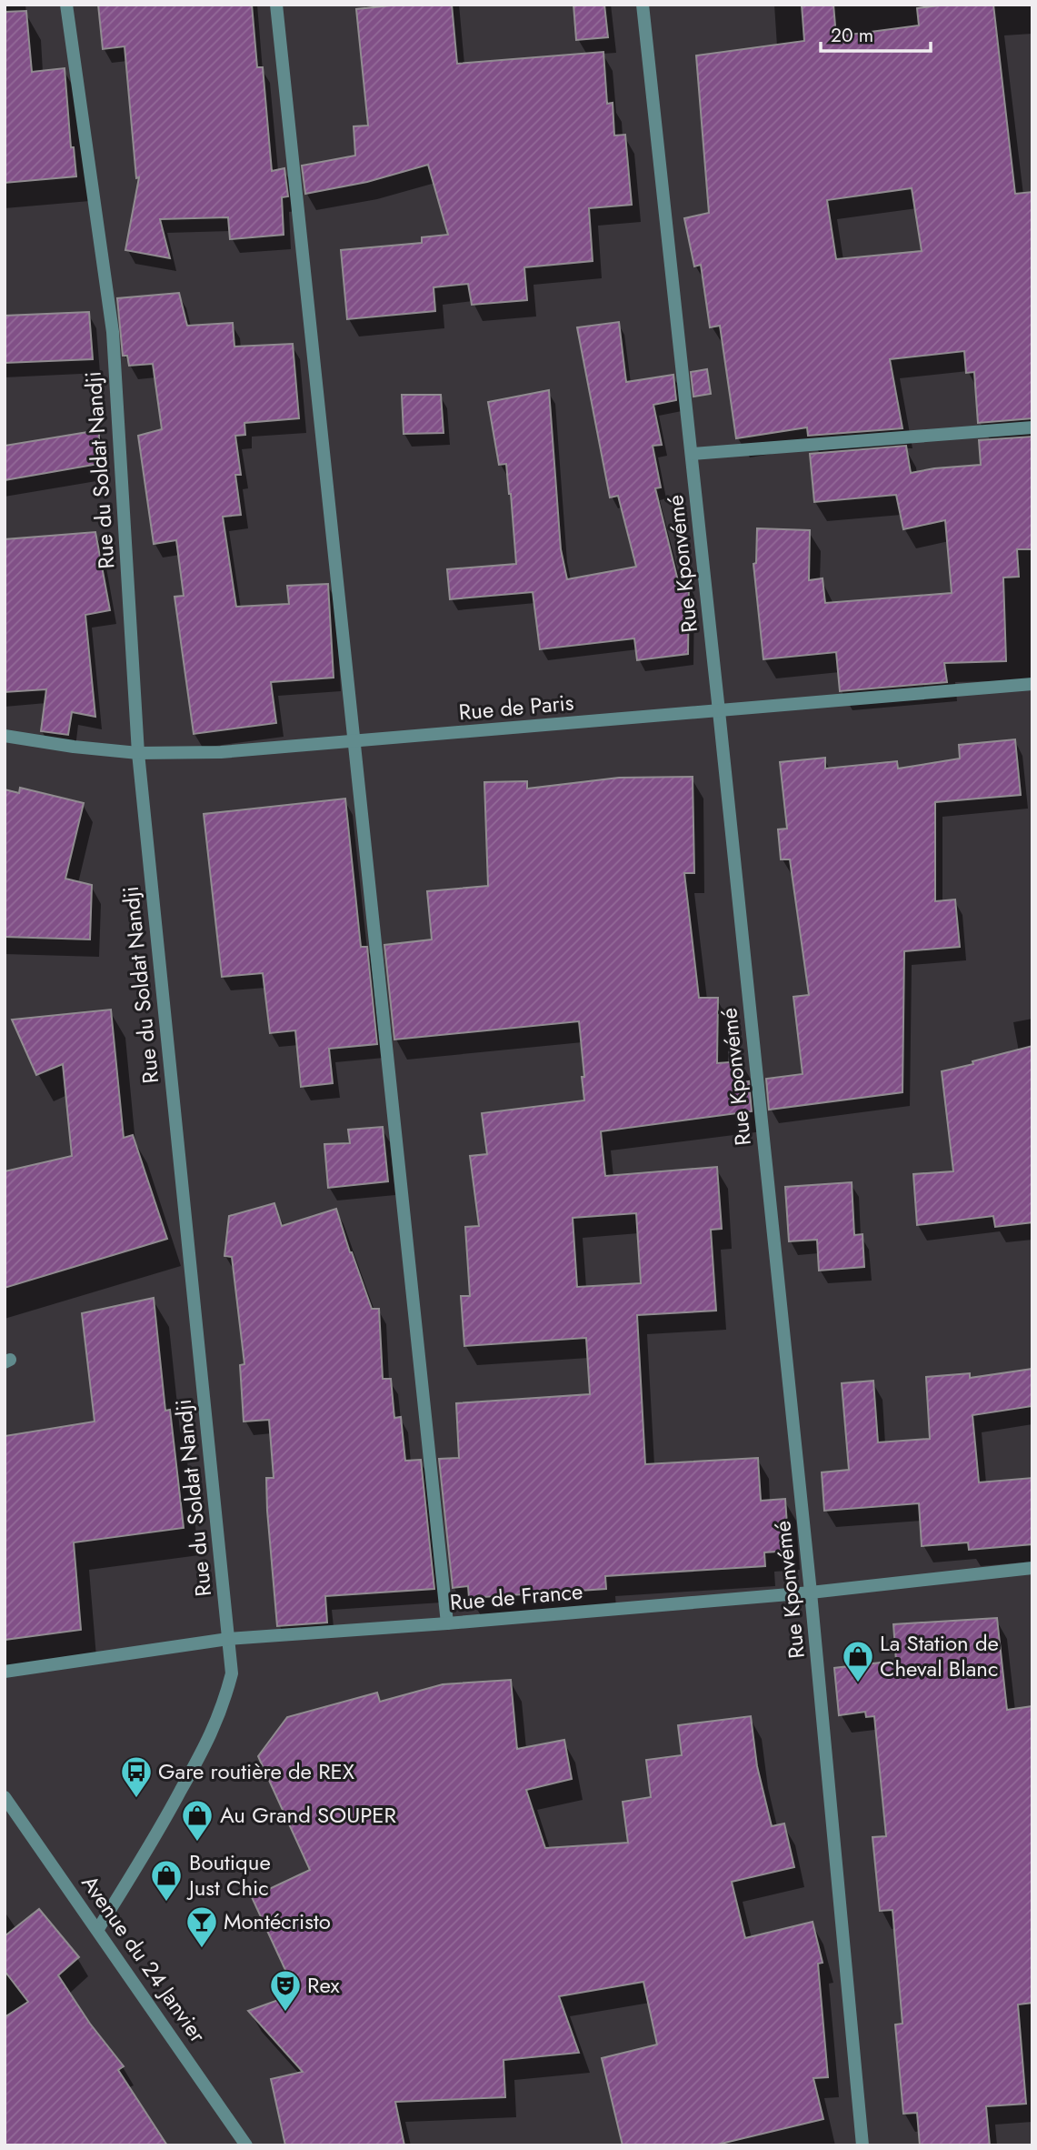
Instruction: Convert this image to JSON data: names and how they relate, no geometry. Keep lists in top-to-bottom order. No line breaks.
{"streets":{"street":["Rue du Soldat Nandji","Rue Kponvémé","Rue de Paris","Rue de France","Avenue du 24 Janvier"]},"crossings":[["Rue du Soldat Nandji","Rue de Paris"],["Rue du Soldat Nandji","Rue de France"],["Rue du Soldat Nandji","Avenue du 24 Janvier"],["Rue Kponvémé","Rue de Paris"],["Rue Kponvémé","Rue de France"]],"places":{"shop":["La Station de Cheval Blanc","Au Grand SOUPER","Boutique Just Chic"],"bus stop":["Gare routière de REX"],"bar":["Montécristo"],"theatre":["Rex"]},"scale_bar":"20 m"}
